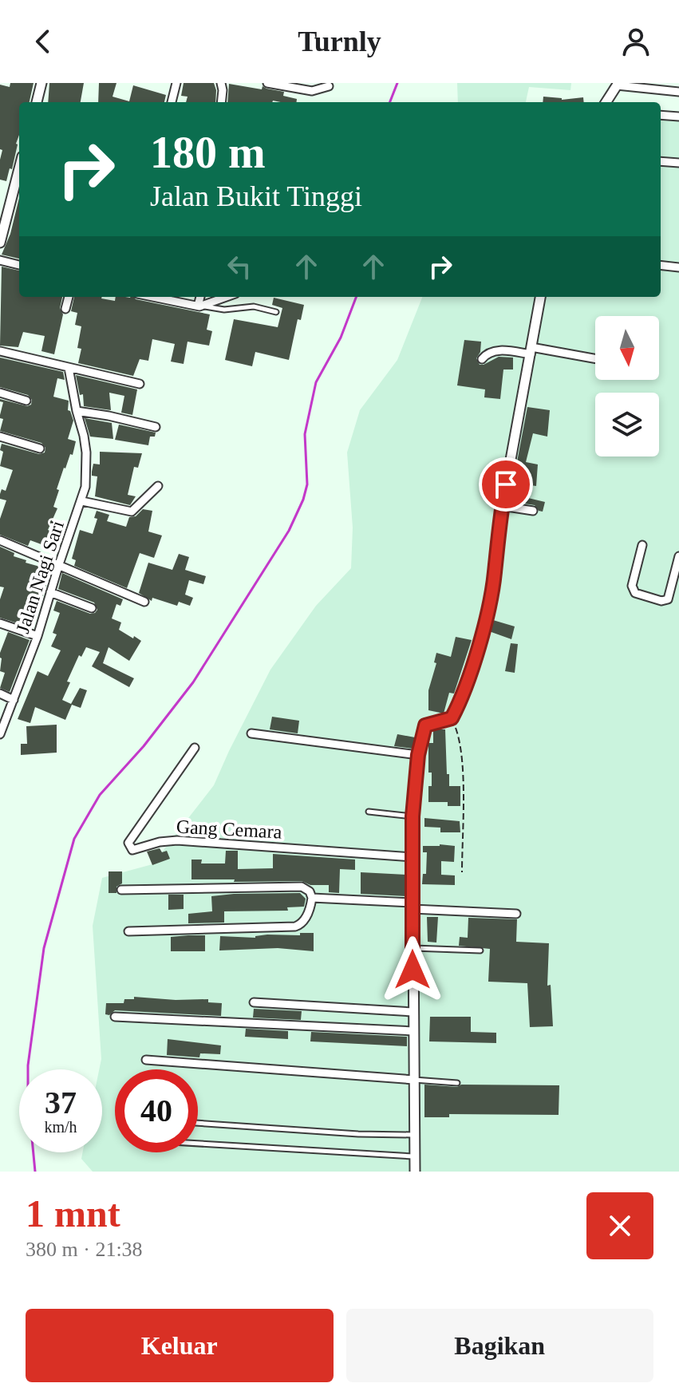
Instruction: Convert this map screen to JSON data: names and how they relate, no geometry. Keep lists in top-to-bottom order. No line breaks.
{"streets":{"street":["Jalan Nagi Sari","Gang Cemara"]},"north":"bottom","page":{"header":"Turnly","turn":["180 m","Jalan Bukit Tinggi"],"speed":"37 km/h","limit":"40","heading":["1 mnt","380 m · 21:38"],"buttons":["Keluar","Bagikan"]}}
